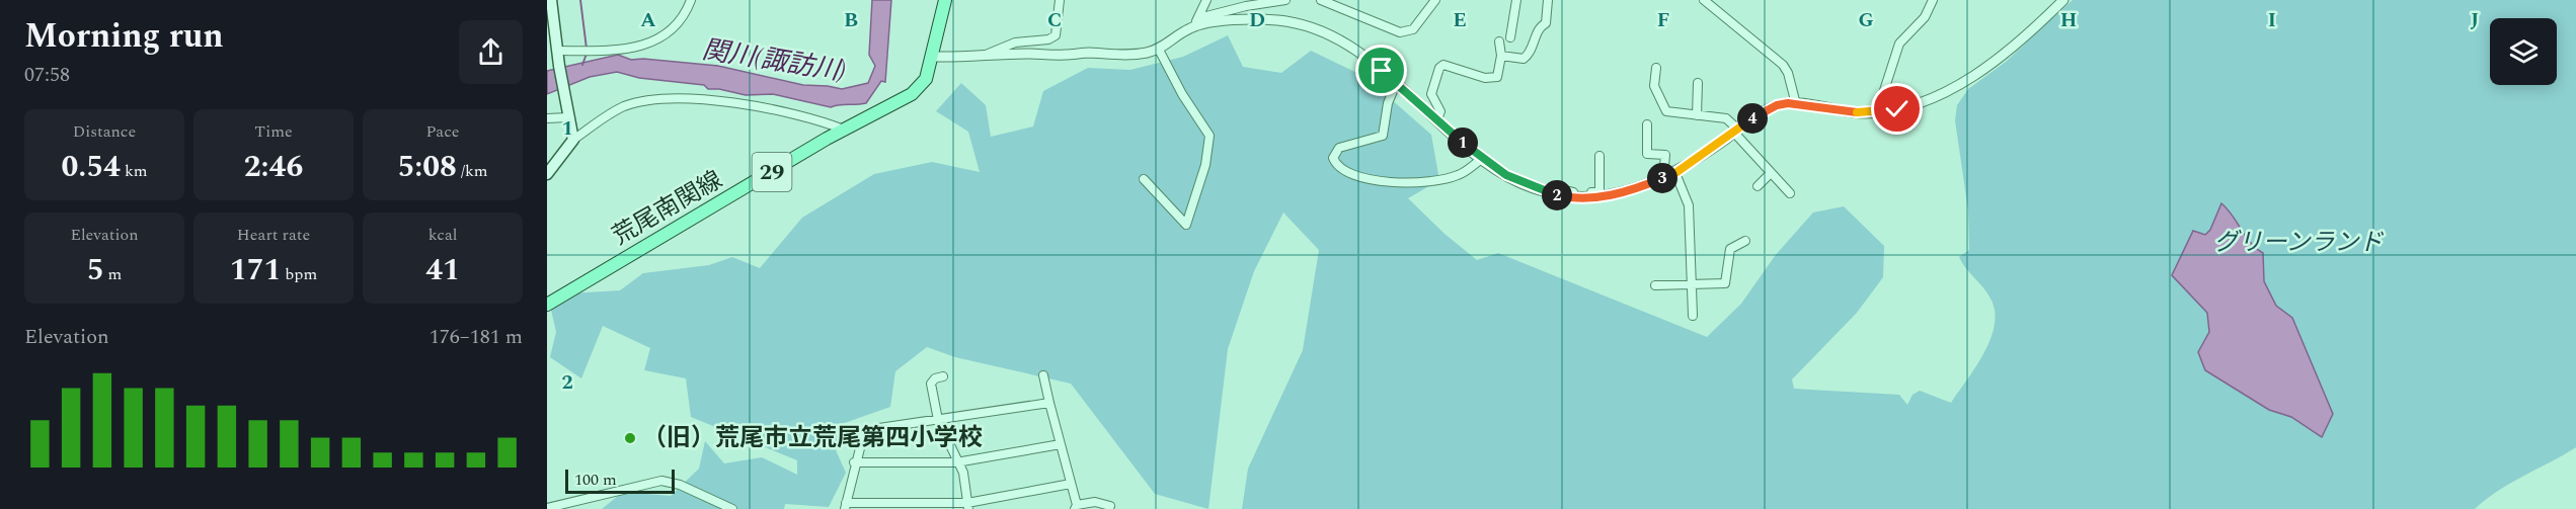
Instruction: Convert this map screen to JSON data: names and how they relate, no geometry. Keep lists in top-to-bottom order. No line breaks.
{"streets":{"main road":["29","荒尾南関線"]},"water":["関川(諏訪川)"],"parks":["グリーンランド"],"places":["（旧）荒尾市立荒尾第四小学校"],"scale_bar":"100 m","page":{"heading":["Morning run","07:58"],"stats":[["Distance","0.54 km"],["Time","2:46"],["Pace","5:08 /km"],["Elevation","5 m"],["Heart rate","171 bpm"],["kcal","41"]],"pins":["4","1","3","2"],"chart":["Elevation","176–181 m"],"scale":"100 m"},"grid":{"columns":["A","B","C","D","E","F","G","H","I","J"],"rows":["1","2"]}}
